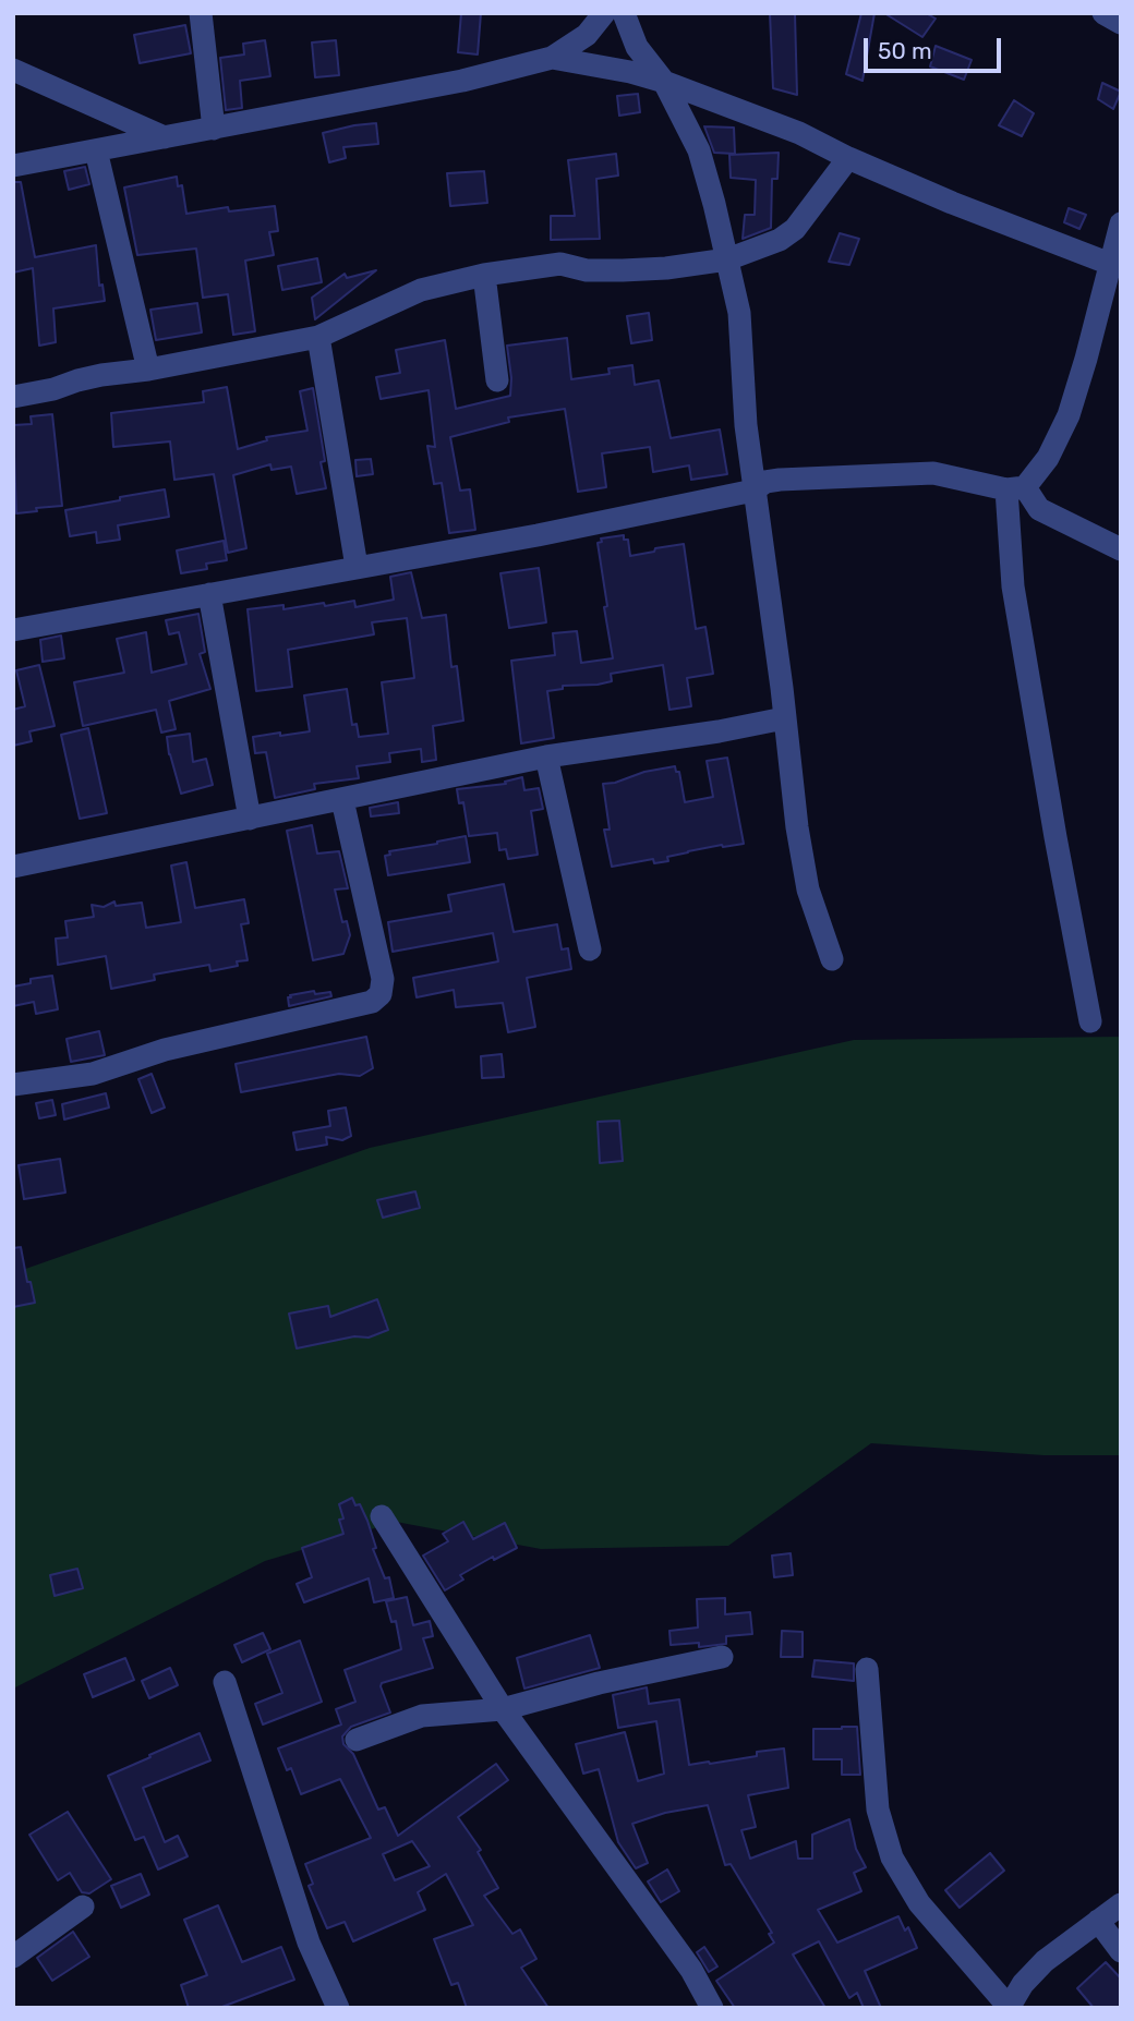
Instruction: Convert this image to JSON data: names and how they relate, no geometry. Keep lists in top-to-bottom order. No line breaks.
{"scale_bar":"50 m"}
